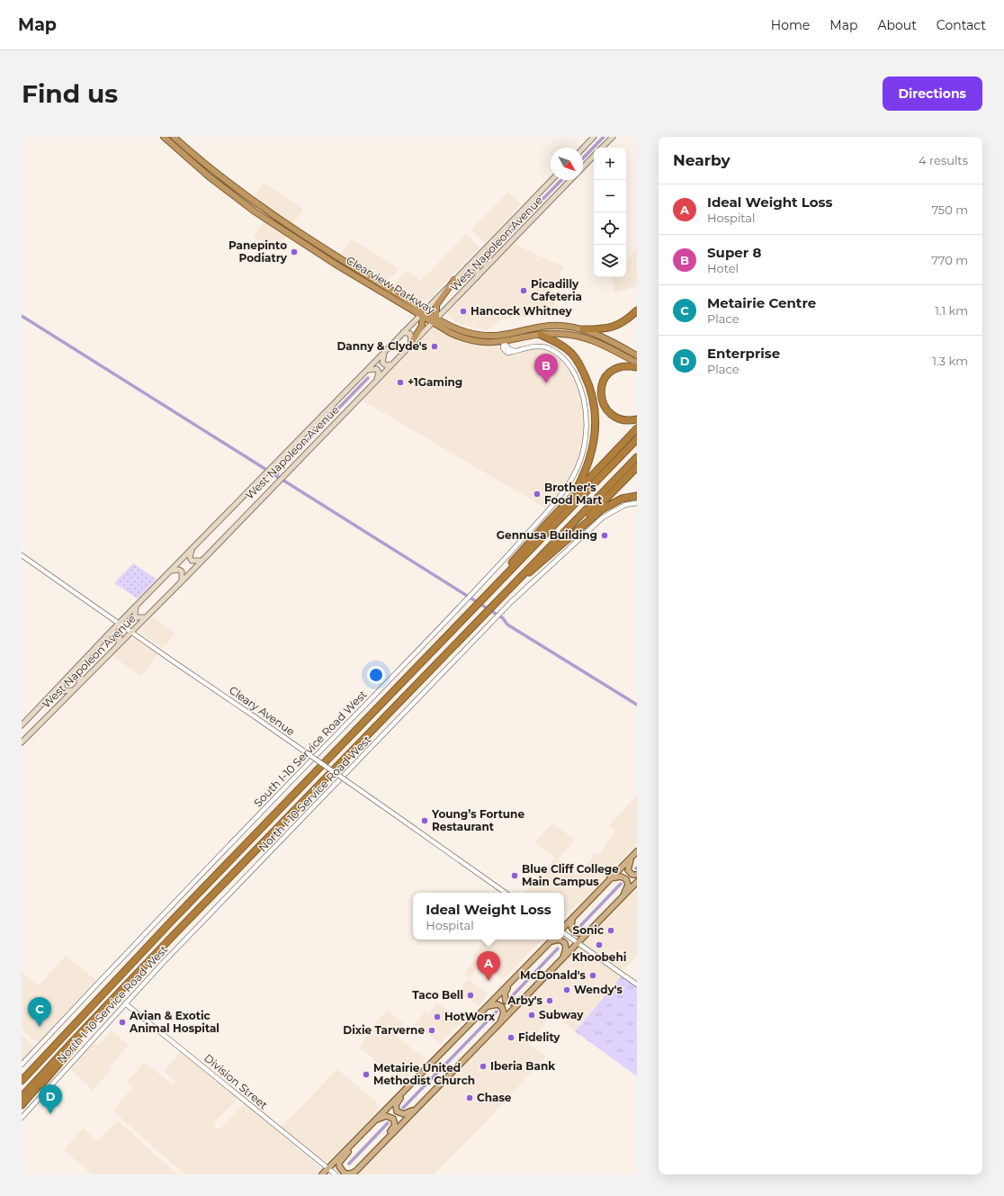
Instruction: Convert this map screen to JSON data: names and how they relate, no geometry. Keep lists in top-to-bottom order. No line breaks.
{"streets":{"highway":["Clearview Parkway"],"main road":["West Napoleon Avenue"],"street":["Cleary Avenue","South I-10 Service Road West","North I-10 Service Road West","Division Street"]},"crossings":[["West Napoleon Avenue","Clearview Parkway"],["West Napoleon Avenue","Cleary Avenue"],["Clearview Parkway","South I-10 Service Road West"],["North I-10 Service Road West","Division Street"]],"places":["Panepinto Podiatry","Picadilly Cafeteria","Hancock Whitney","Danny & Clyde's","+1Gaming","Brother's Food Mart","Gennusa Building","Young’s Fortune Restaurant","Blue Cliff College Main Campus","Sonic","Khoobehi","McDonald's","Wendy's","Taco Bell","Arby's","Subway","HotWorx","Avian & Exotic Animal Hospital","Dixie Tarverne","Fidelity","Iberia Bank","Metairie United Methodist Church","Chase"],"north":"bottom right","page":{"header":"Map","nav":["Home","Map","About","Contact"],"buttons":"Directions","title":"Find us","heading":["Nearby","4 results"],"map_buttons":["+","−"],"list":[{"mark":"A","name":"Ideal Weight Loss","note":"Hospital","value":"750 m"},{"mark":"B","name":"Super 8","note":"Hotel","value":"770 m"},{"mark":"C","name":"Metairie Centre","note":"Place","value":"1.1 km"},{"mark":"D","name":"Enterprise","note":"Place","value":"1.3 km"}],"pins":["B","A","C","D"],"popup":["Ideal Weight Loss","Hospital"]}}
